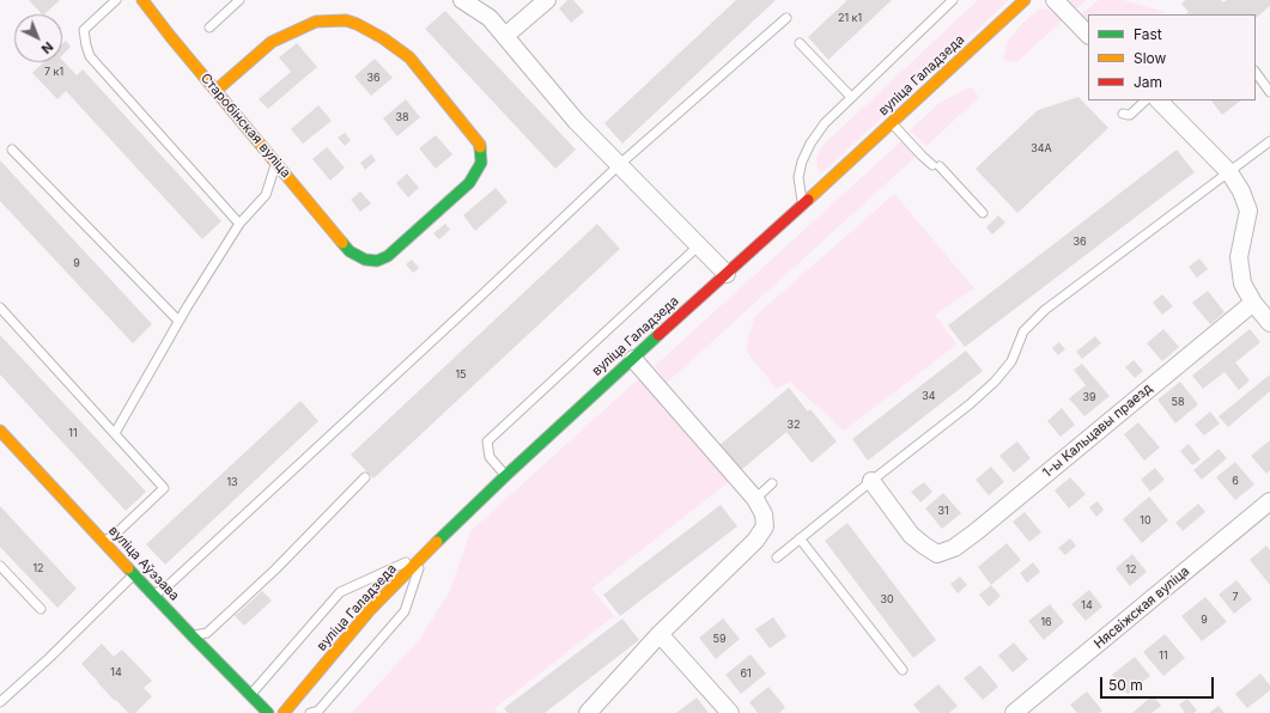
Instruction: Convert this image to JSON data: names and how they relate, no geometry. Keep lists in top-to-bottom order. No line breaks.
{"streets":{"street":["вуліца Галадзеда","Старобінская вуліца","1-ы Кальцавы праезд","вуліца Аўэзава","Нясвіжская вуліца"]},"house_numbers":["21 к1","7 к1","36","38","34А","36","9","15","34","39","58","32","11","6","13","31","10","12","12","7","30","14","9","16","59","11","14","61"],"legend":["Fast","Slow","Jam"],"scale_bar":"50 m","north":"bottom right"}
